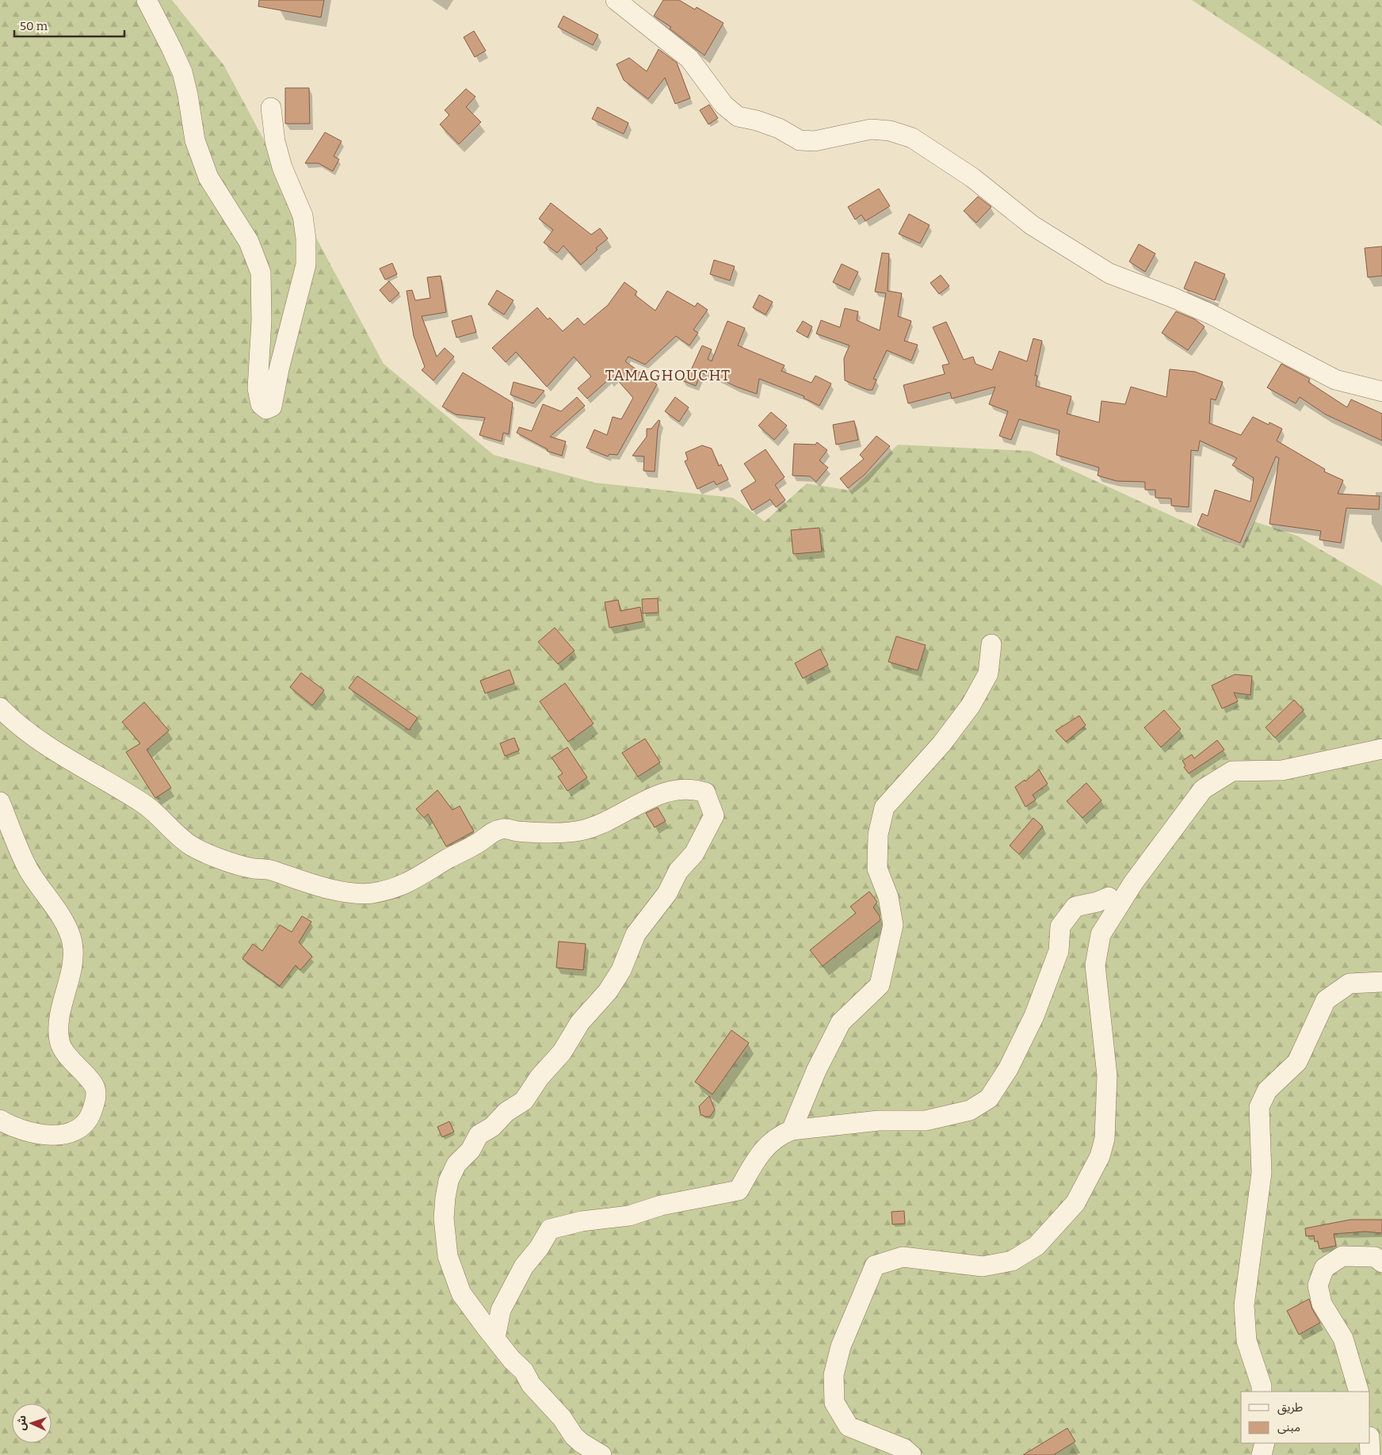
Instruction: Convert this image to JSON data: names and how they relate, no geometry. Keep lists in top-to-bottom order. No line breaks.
{"districts":["TAMAGHOUCHT"],"legend":["طريق","مبنى"],"scale_bar":"50 m","north":"left"}
